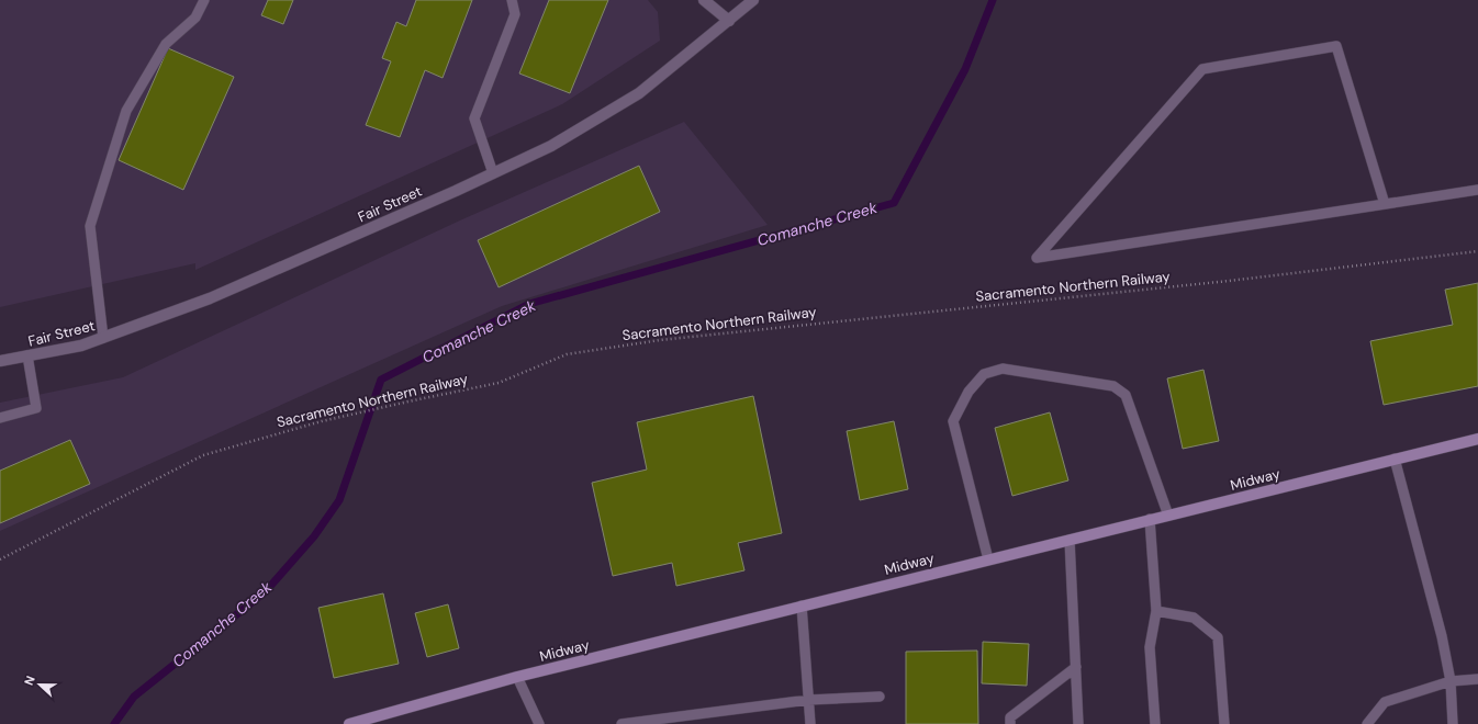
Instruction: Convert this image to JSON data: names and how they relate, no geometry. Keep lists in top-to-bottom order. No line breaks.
{"streets":{"main road":["Midway"],"street":["Fair Street"],"path":["Sacramento Northern Railway"]},"water":["Comanche Creek"],"north":"left"}
